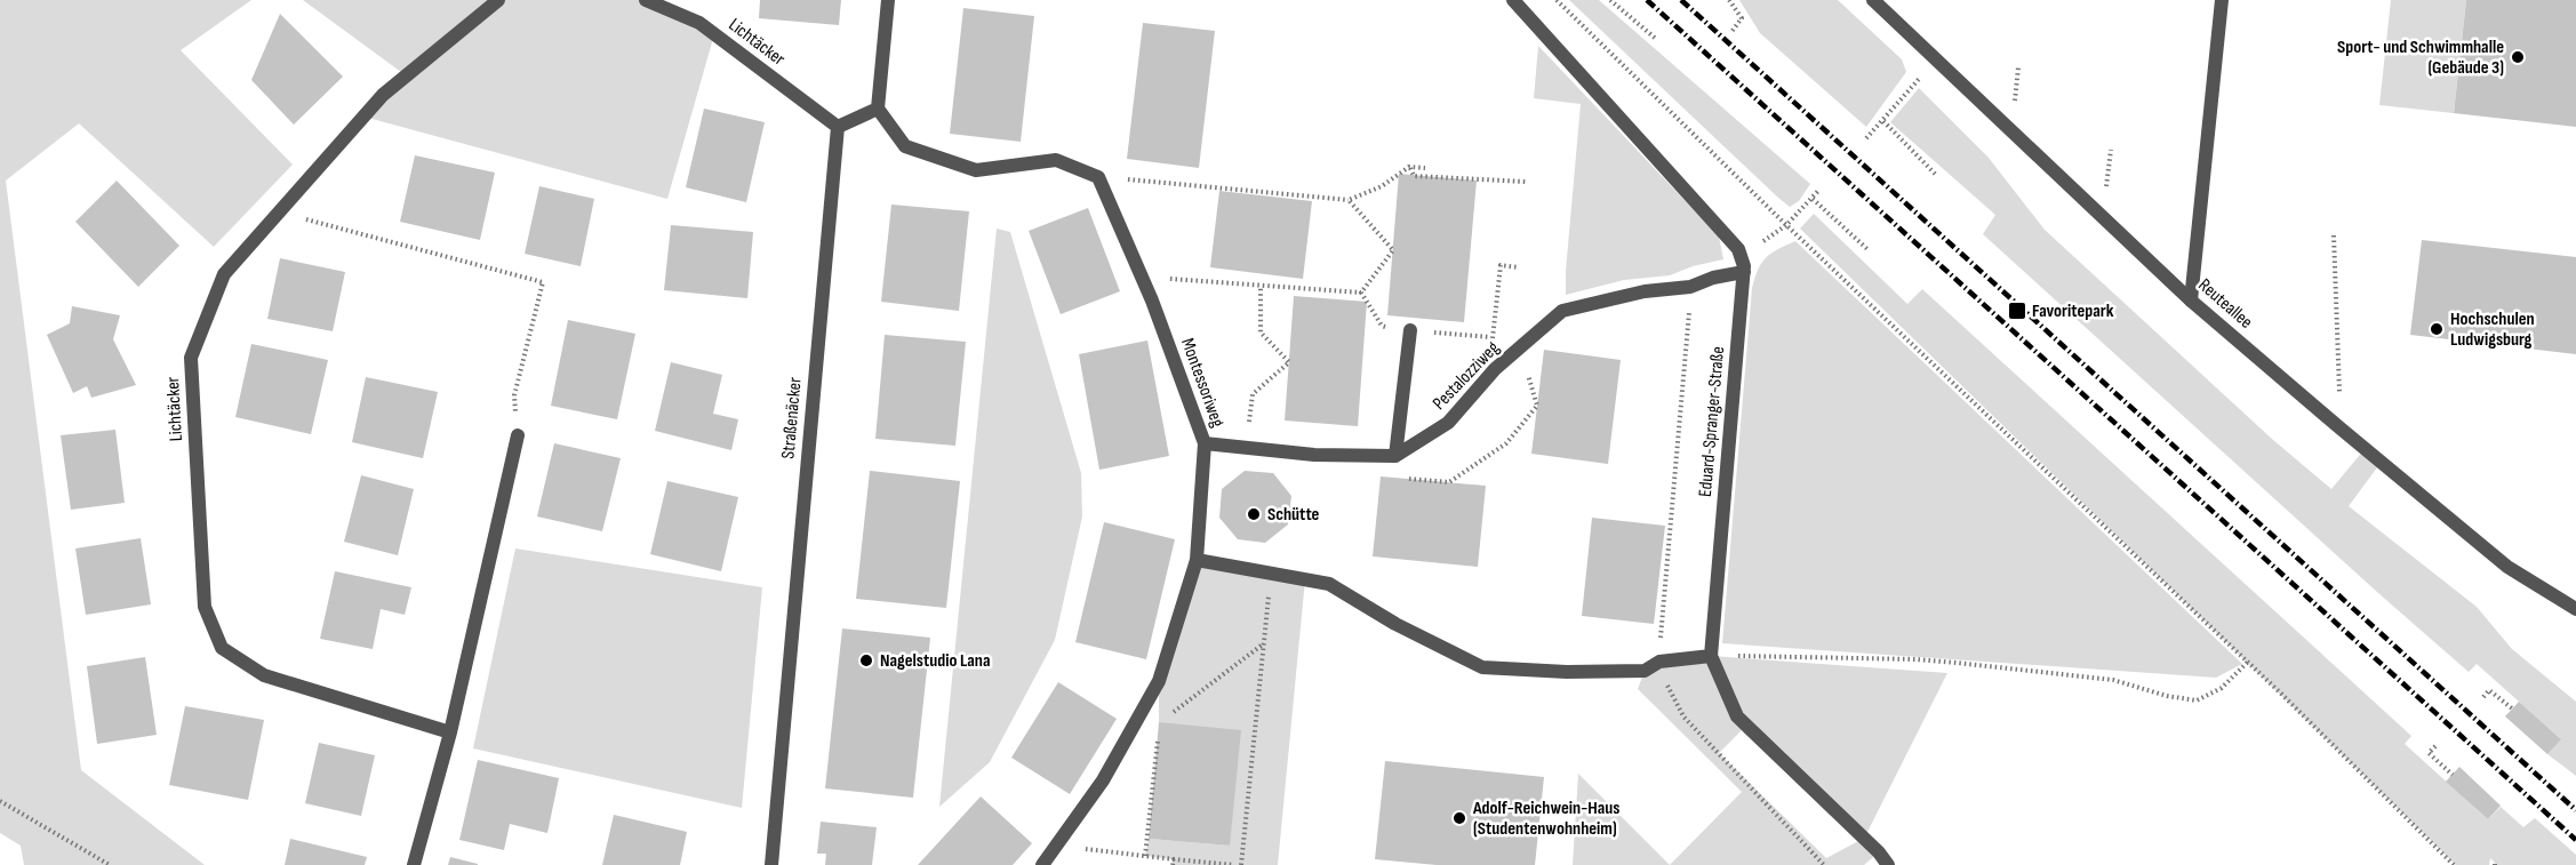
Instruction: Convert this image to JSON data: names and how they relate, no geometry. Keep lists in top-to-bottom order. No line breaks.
{"streets":{"street":["Lichtäcker","Reuteallee","Pestalozziweg","Montessoriweg","Straßenäcker","Eduard-Spranger-Straße"]},"crossings":[["Lichtäcker","Straßenäcker"],["Pestalozziweg","Eduard-Spranger-Straße"]],"places":{"other":["Sport- und Schwimmhalle (Gebäude 3)","Hochschulen Ludwigsburg","Schütte","Nagelstudio Lana","Adolf-Reichwein-Haus (Studentenwohnheim)"],"transit":["Favoritepark"]}}
